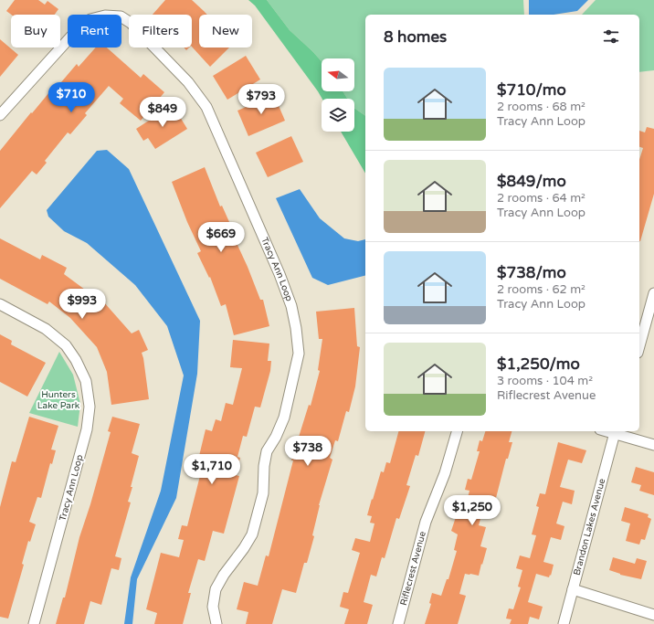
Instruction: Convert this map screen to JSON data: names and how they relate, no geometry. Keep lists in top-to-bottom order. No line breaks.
{"streets":{"street":["Tracy Ann Loop","Brandon Lakes Avenue","Riflecrest Avenue"]},"parks":["Hunters Lake Park"],"north":"left","page":{"chip":["Buy","Rent","Filters","New"],"heading":"8 homes","list":[{"name":"$710/mo","note":"2 rooms · 68 m² · Tracy Ann Loop"},{"name":"$849/mo","note":"2 rooms · 64 m² · Tracy Ann Loop"},{"name":"$738/mo","note":"2 rooms · 62 m² · Tracy Ann Loop"},{"name":"$1,250/mo","note":"3 rooms · 104 m² · Riflecrest Avenue"}],"price":["$710","$793","$849","$669","$993","$738","$1,710","$1,250"]}}
